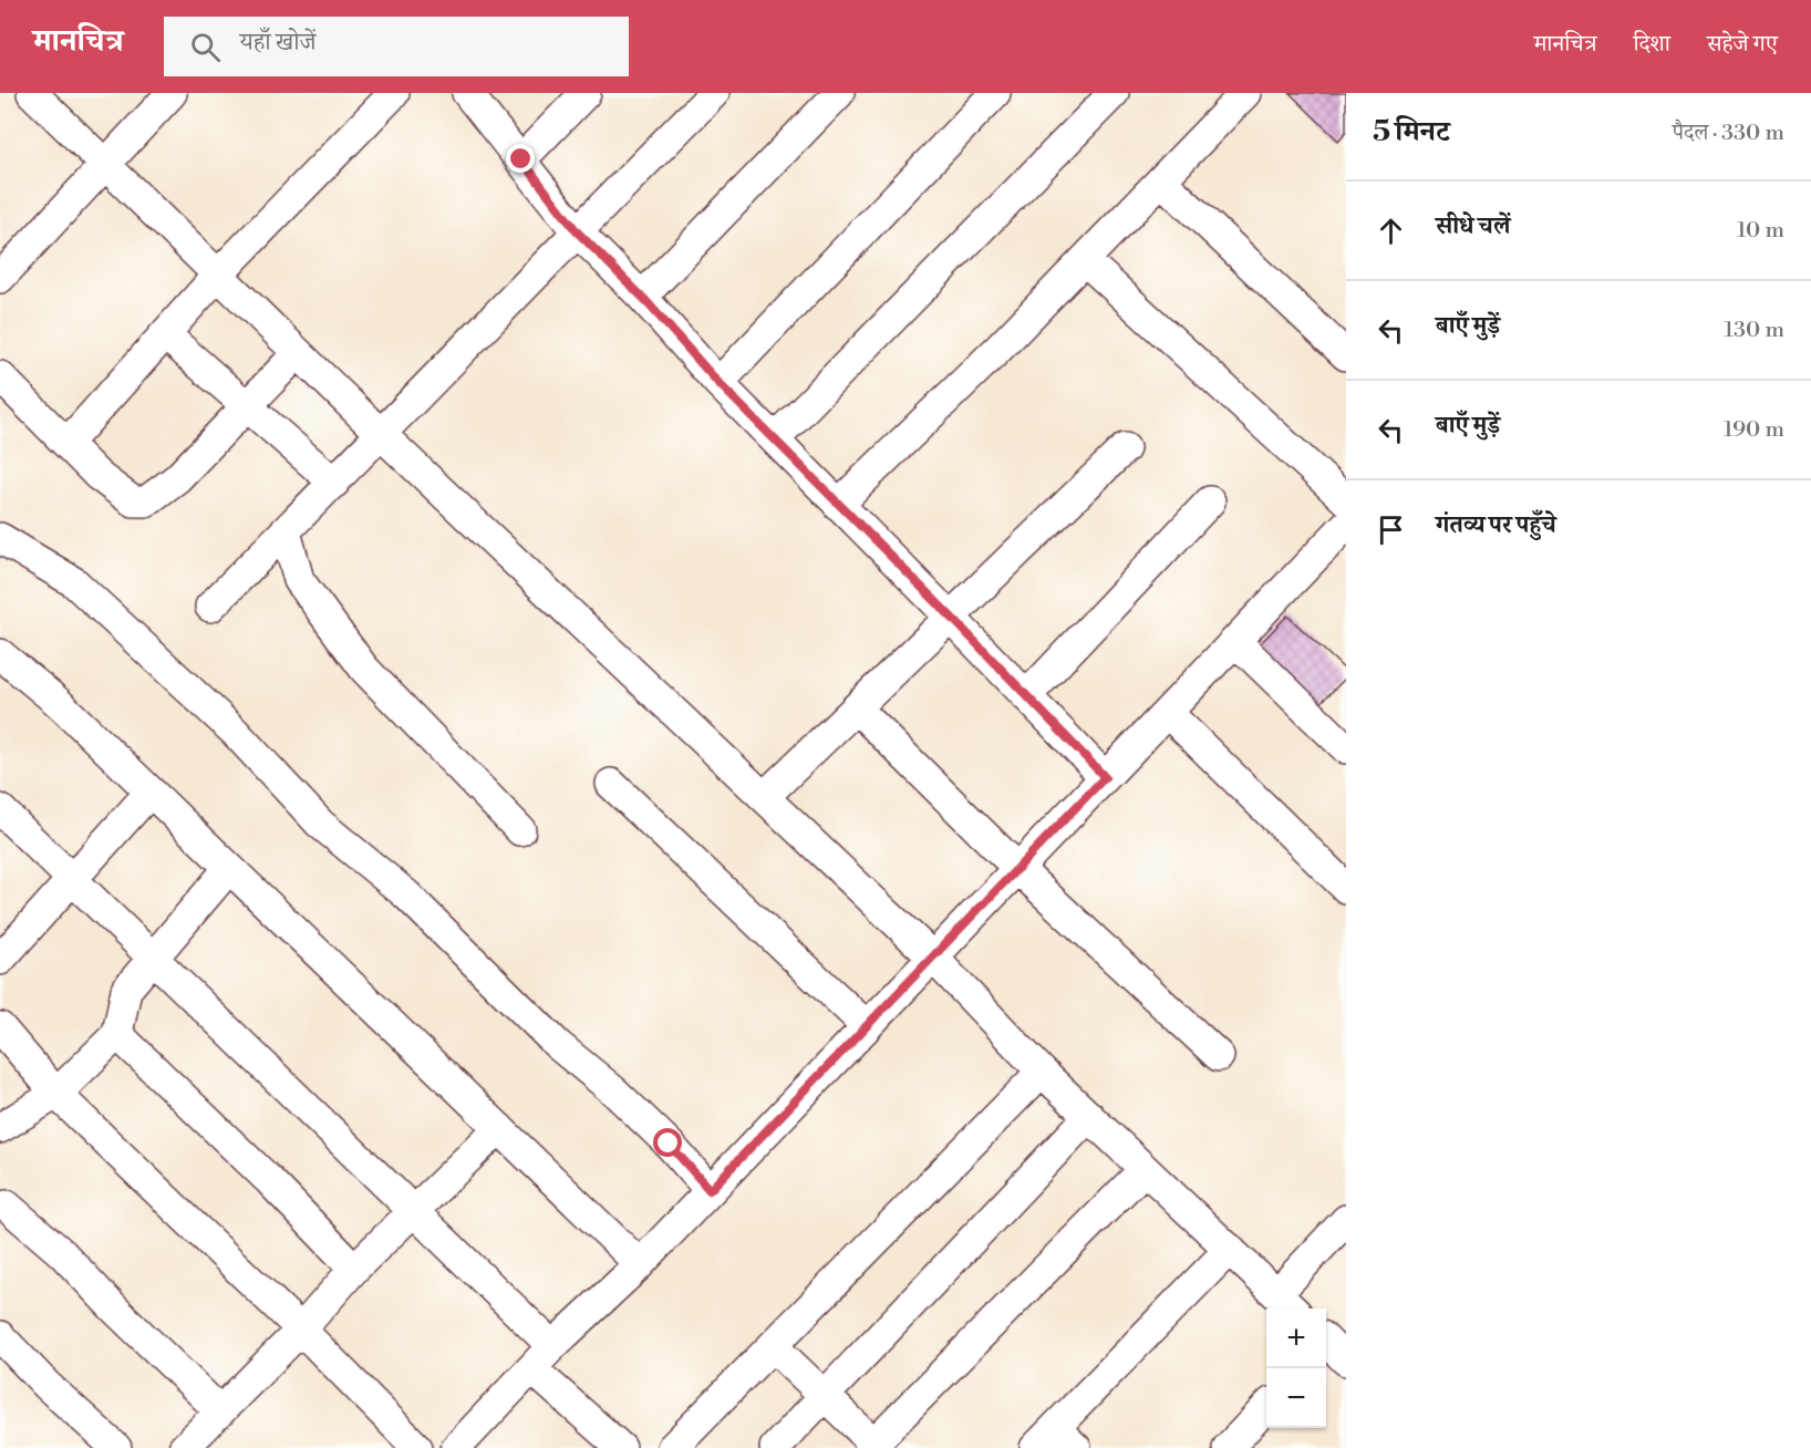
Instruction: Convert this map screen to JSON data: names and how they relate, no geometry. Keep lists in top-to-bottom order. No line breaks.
{"page":{"header":"मानचित्र","search":"यहाँ खोजें","nav":["मानचित्र","दिशा","सहेजे गए"],"heading":["5 मिनट","पैदल · 330 m"],"list":[["सीधे चलें","10 m"],["बाएँ मुड़ें","130 m"],["बाएँ मुड़ें","190 m"],"गंतव्य पर पहुँचे"],"map_buttons":["+","−"]}}
